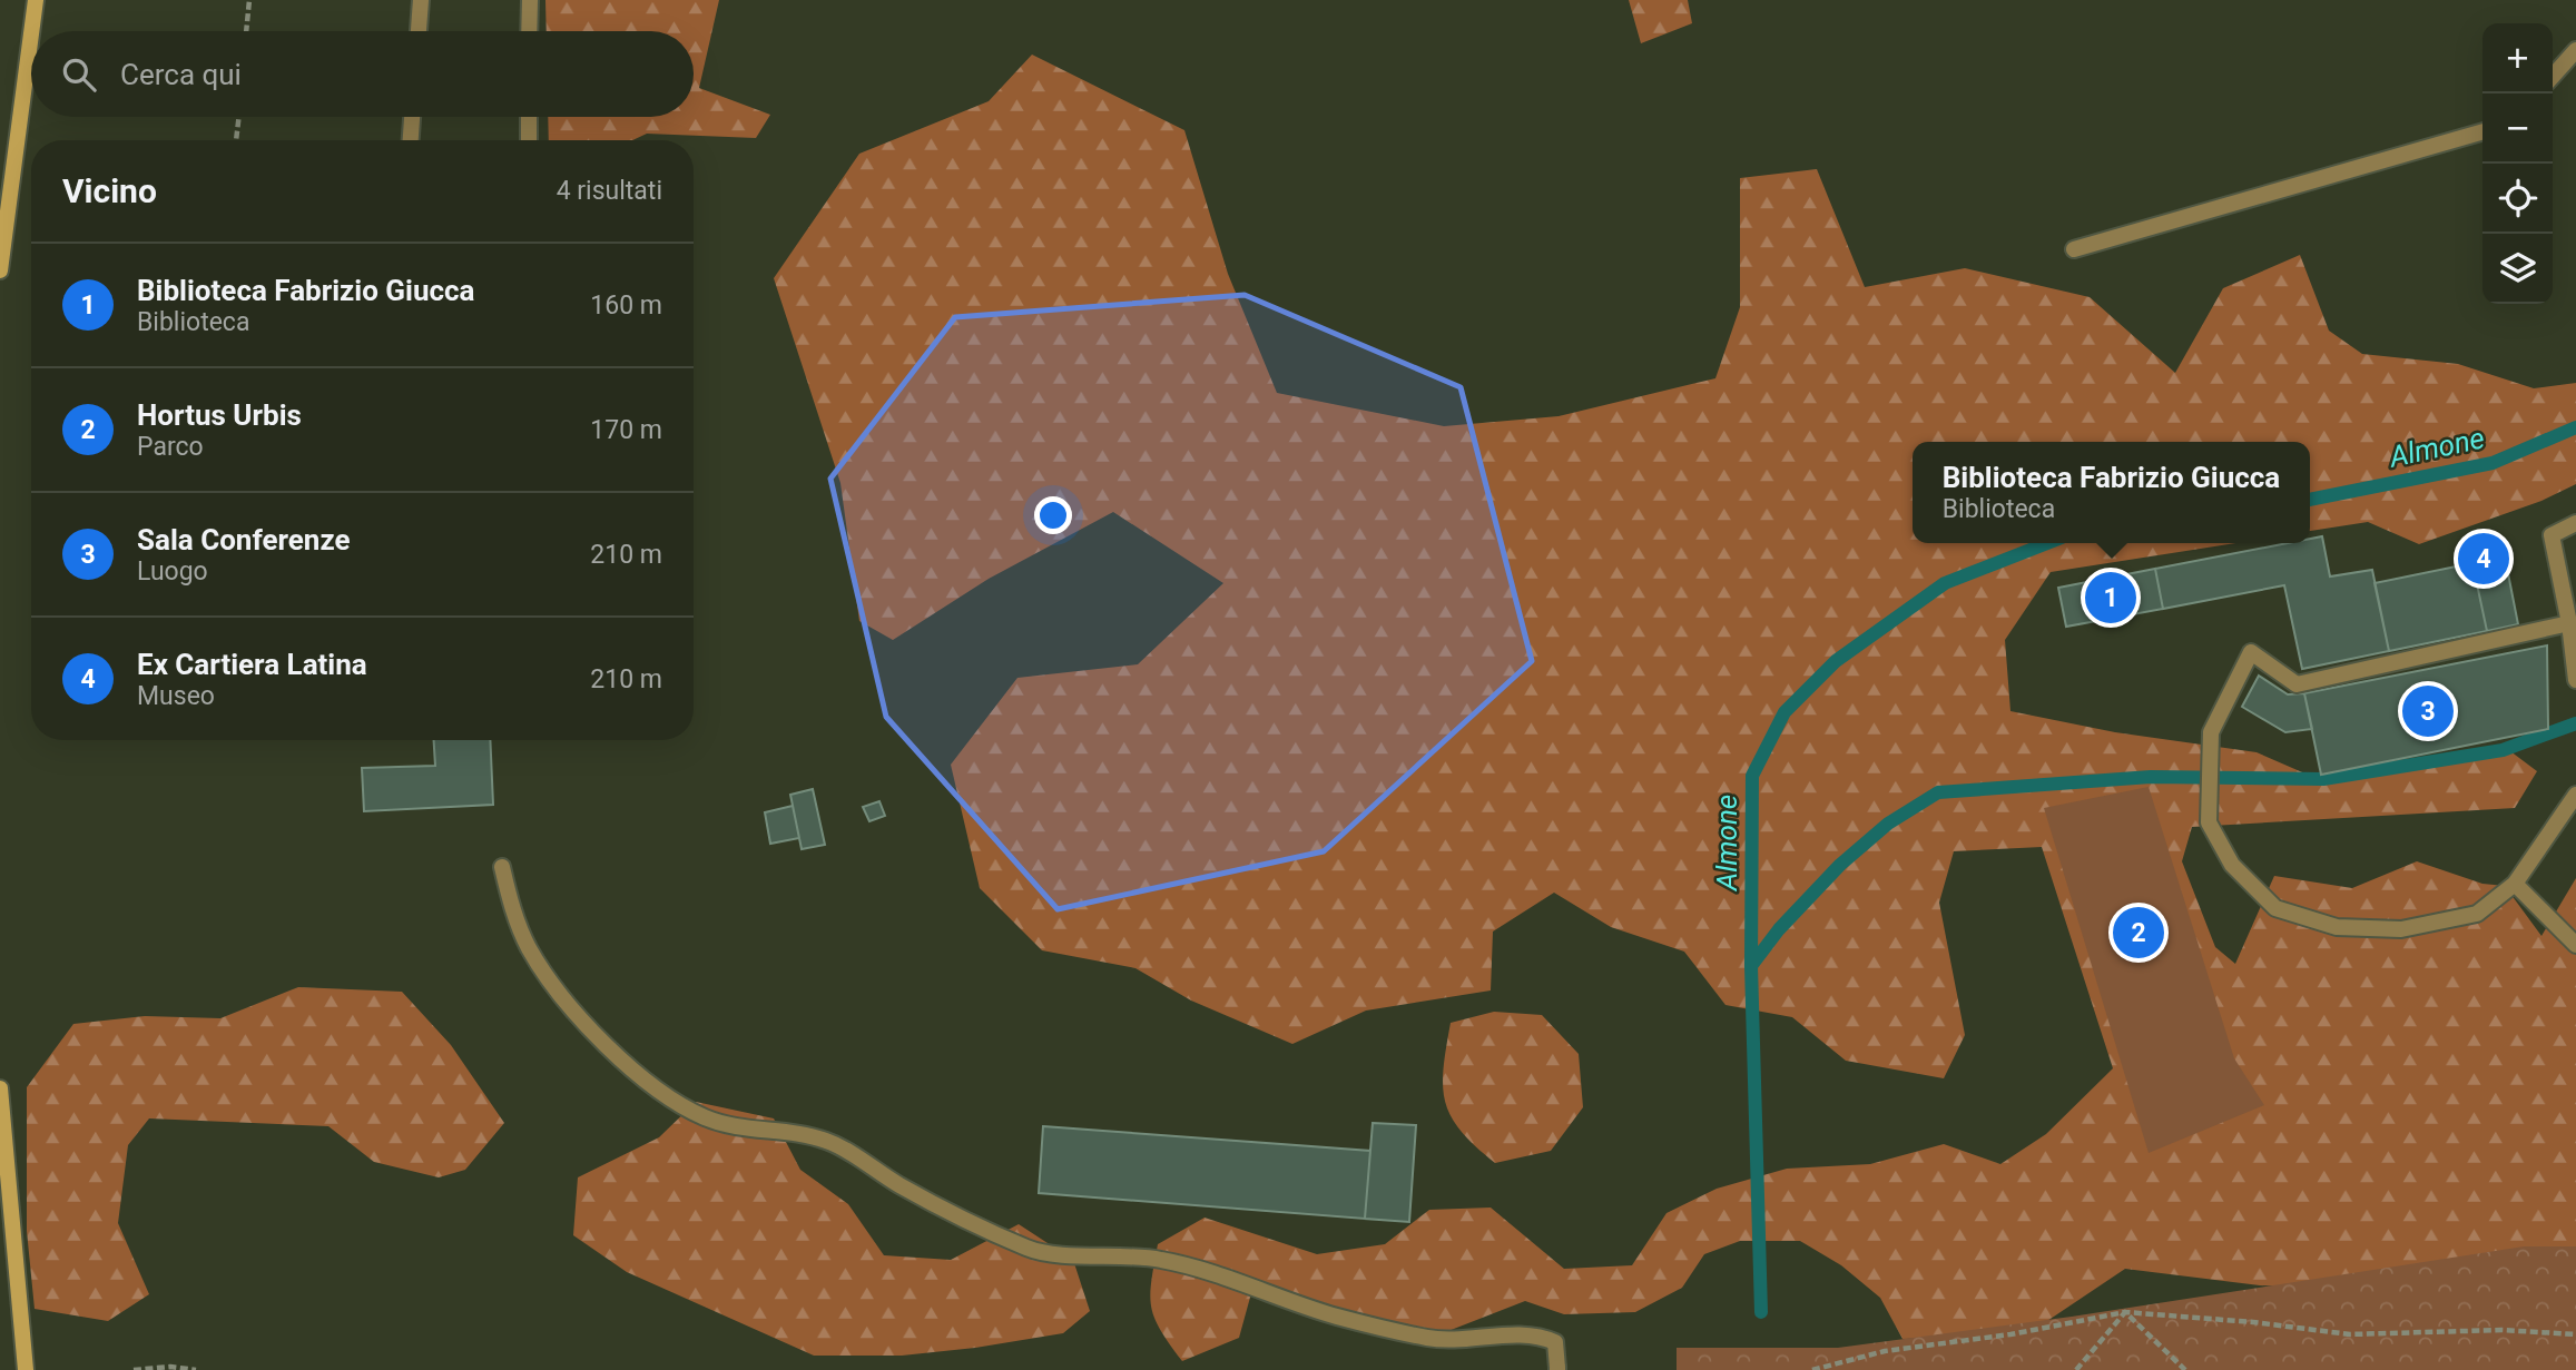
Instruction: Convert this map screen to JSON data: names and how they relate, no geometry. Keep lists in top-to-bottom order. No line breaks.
{"water":["Almone"],"page":{"map_buttons":["+","−"],"search":"Cerca qui","heading":["Vicino","4 risultati"],"list":[{"mark":"1","name":"Biblioteca Fabrizio Giucca","note":"Biblioteca","value":"160 m"},{"mark":"2","name":"Hortus Urbis","note":"Parco","value":"170 m"},{"mark":"3","name":"Sala Conferenze","note":"Luogo","value":"210 m"},{"mark":"4","name":"Ex Cartiera Latina","note":"Museo","value":"210 m"}],"popup":["Biblioteca Fabrizio Giucca","Biblioteca"],"pins":["4","1","3","2"]}}
